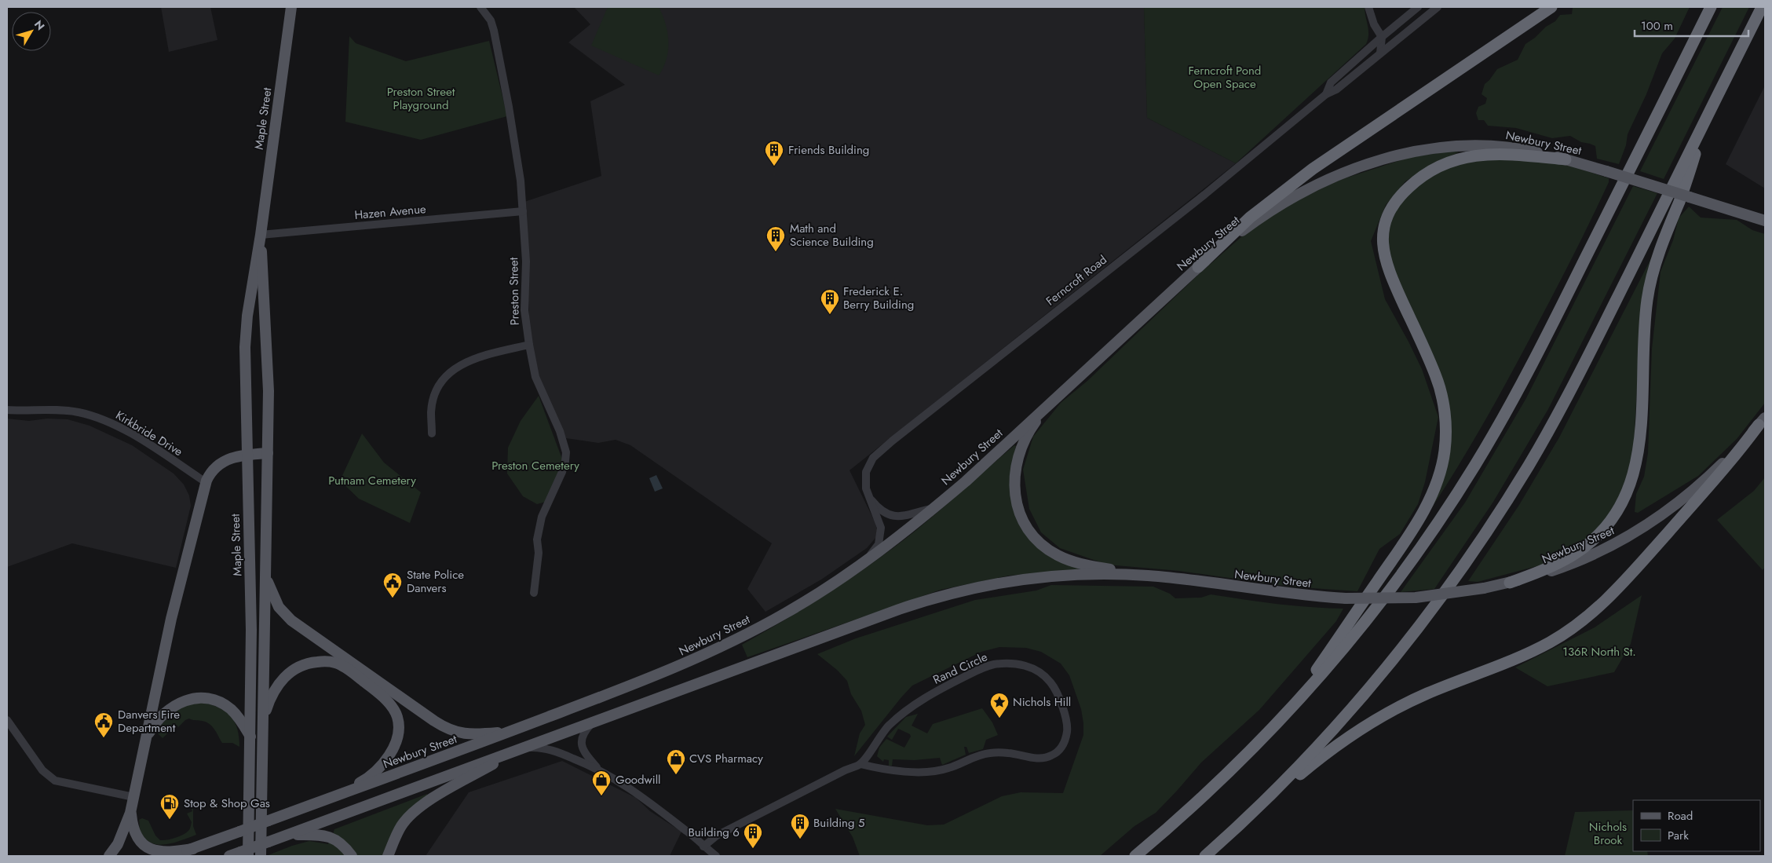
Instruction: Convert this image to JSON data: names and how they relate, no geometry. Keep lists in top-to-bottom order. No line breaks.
{"streets":{"main road":["Maple Street","Newbury Street"],"street":["Hazen Avenue","Ferncroft Road","Preston Street","Kirkbride Drive","Rand Circle"]},"crossings":[["Maple Street","Newbury Street"],["Maple Street","Hazen Avenue"],["Newbury Street","Ferncroft Road"],["Hazen Avenue","Preston Street"]],"parks":["Ferncroft Pond Open Space","Preston Street Playground","Preston Cemetery","Putnam Cemetery","136R North St.","Nichols Brook"],"places":{"building":["Friends Building","Math and Science Building","Frederick E. Berry Building","Building 5","Building 6"],"public building":["State Police Danvers","Danvers Fire Department"],"place":["Nichols Hill"],"shop":["CVS Pharmacy","Goodwill"],"fuel station":["Stop & Shop Gas"]},"legend":["Road","Park"],"scale_bar":"100 m","north":"top right"}
